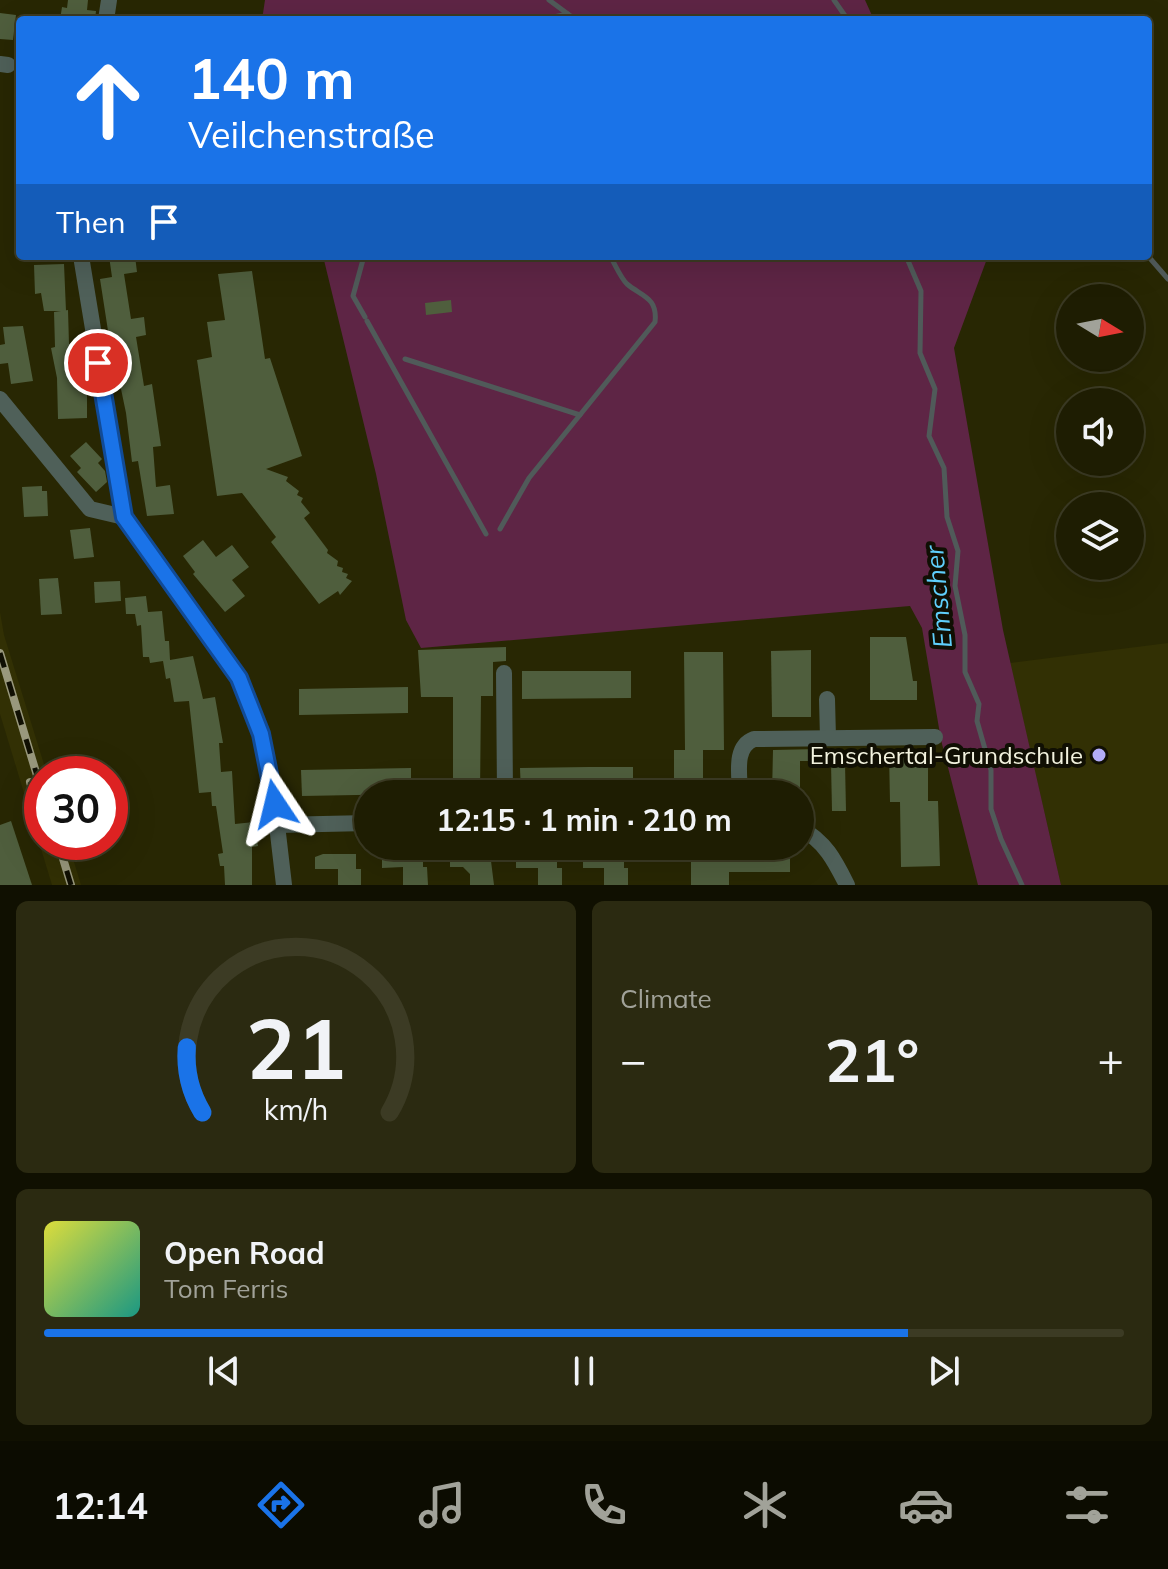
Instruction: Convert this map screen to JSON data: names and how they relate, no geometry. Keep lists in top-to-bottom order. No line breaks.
{"water":["Emscher"],"places":["Emschertal-Grundschule"],"north":"right","page":{"turn":["140 m","Veilchenstraße"],"then":"Then","limit":"30","trip":"12:15 · 1 min · 210 m","tile":"Climate","heat":["−","21°","+"],"song":["Open Road","Tom Ferris"],"tabs":"12:14","gauge":["21","km/h"]}}
